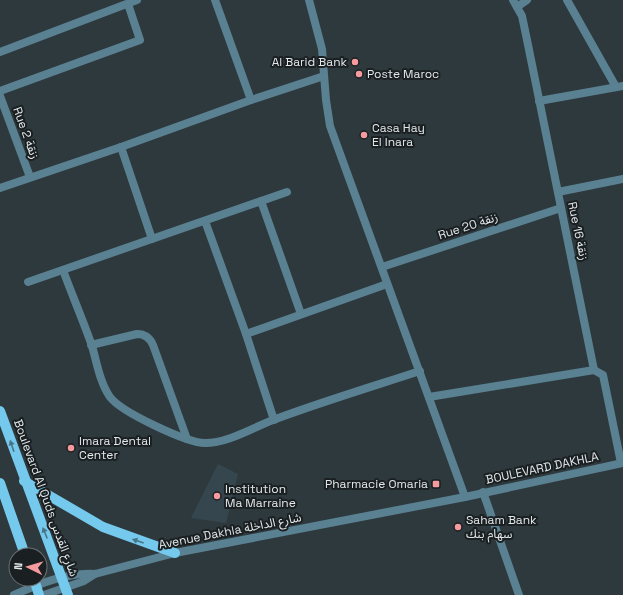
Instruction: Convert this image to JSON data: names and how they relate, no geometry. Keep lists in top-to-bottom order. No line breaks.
{"streets":{"main road":["Boulevard Al Quds شارع القدس"],"street":["Rue 2 زنقة","Rue 20 زنقة","Rue 16 زنقة","BOULEVARD DAKHLA","Avenue Dakhla شارع الداخلة"]},"crossings":[["Rue 20 زنقة","Rue 16 زنقة"],["Rue 16 زنقة","BOULEVARD DAKHLA"],["BOULEVARD DAKHLA","Avenue Dakhla شارع الداخلة"],["Boulevard Al Quds شارع القدس","Avenue Dakhla شارع الداخلة"]],"places":{"other":["Al Barid Bank","Poste Maroc","Casa Hay El Inara","Imara Dental Center","Institution Ma Marraine","Saham Bank سهام بنك"],"transit":["Pharmacie Omaria"]},"north":"left"}
